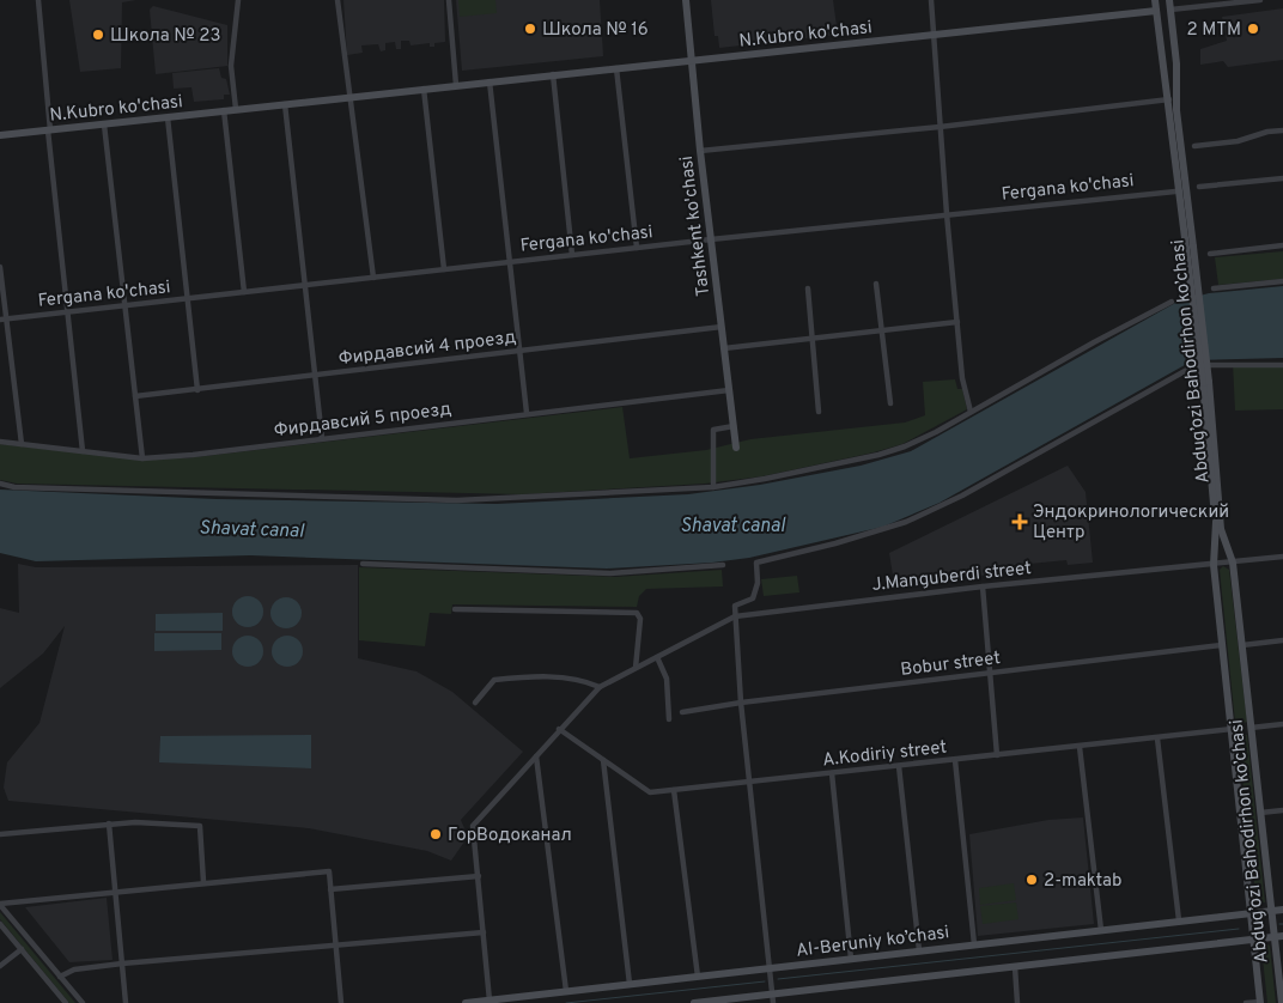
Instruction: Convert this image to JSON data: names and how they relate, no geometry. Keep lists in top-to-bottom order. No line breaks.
{"streets":{"main road":["N.Kubro ko'chasi","Tashkent ko'chasi","Abdug’ozi Bahodirhon ko’chasi","Al-Beruniy ko’chasi"],"street":["Fergana ko'chasi","Фирдавсий 4 проезд","Фирдавсий 5 проезд","J.Manguberdi street","Bobur street","A.Kodiriy street"]},"crossings":[["N.Kubro ko'chasi","Tashkent ko'chasi"],["N.Kubro ko'chasi","Abdug’ozi Bahodirhon ko’chasi"],["Fergana ko'chasi","Tashkent ko'chasi"],["Tashkent ko'chasi","Фирдавсий 4 проезд"],["Tashkent ko'chasi","Фирдавсий 5 проезд"],["Abdug’ozi Bahodirhon ko’chasi","J.Manguberdi street"],["Abdug’ozi Bahodirhon ko’chasi","Bobur street"],["Abdug’ozi Bahodirhon ko’chasi","A.Kodiriy street"],["Abdug’ozi Bahodirhon ko’chasi","Al-Beruniy ko’chasi"],["J.Manguberdi street","A.Kodiriy street"]],"water":["Shavat canal"],"places":{"other":["Школа № 16","2 MTM","Школа № 23","ГорВодоканал","2-maktab"],"health":["Эндокринологический Центр"]}}
